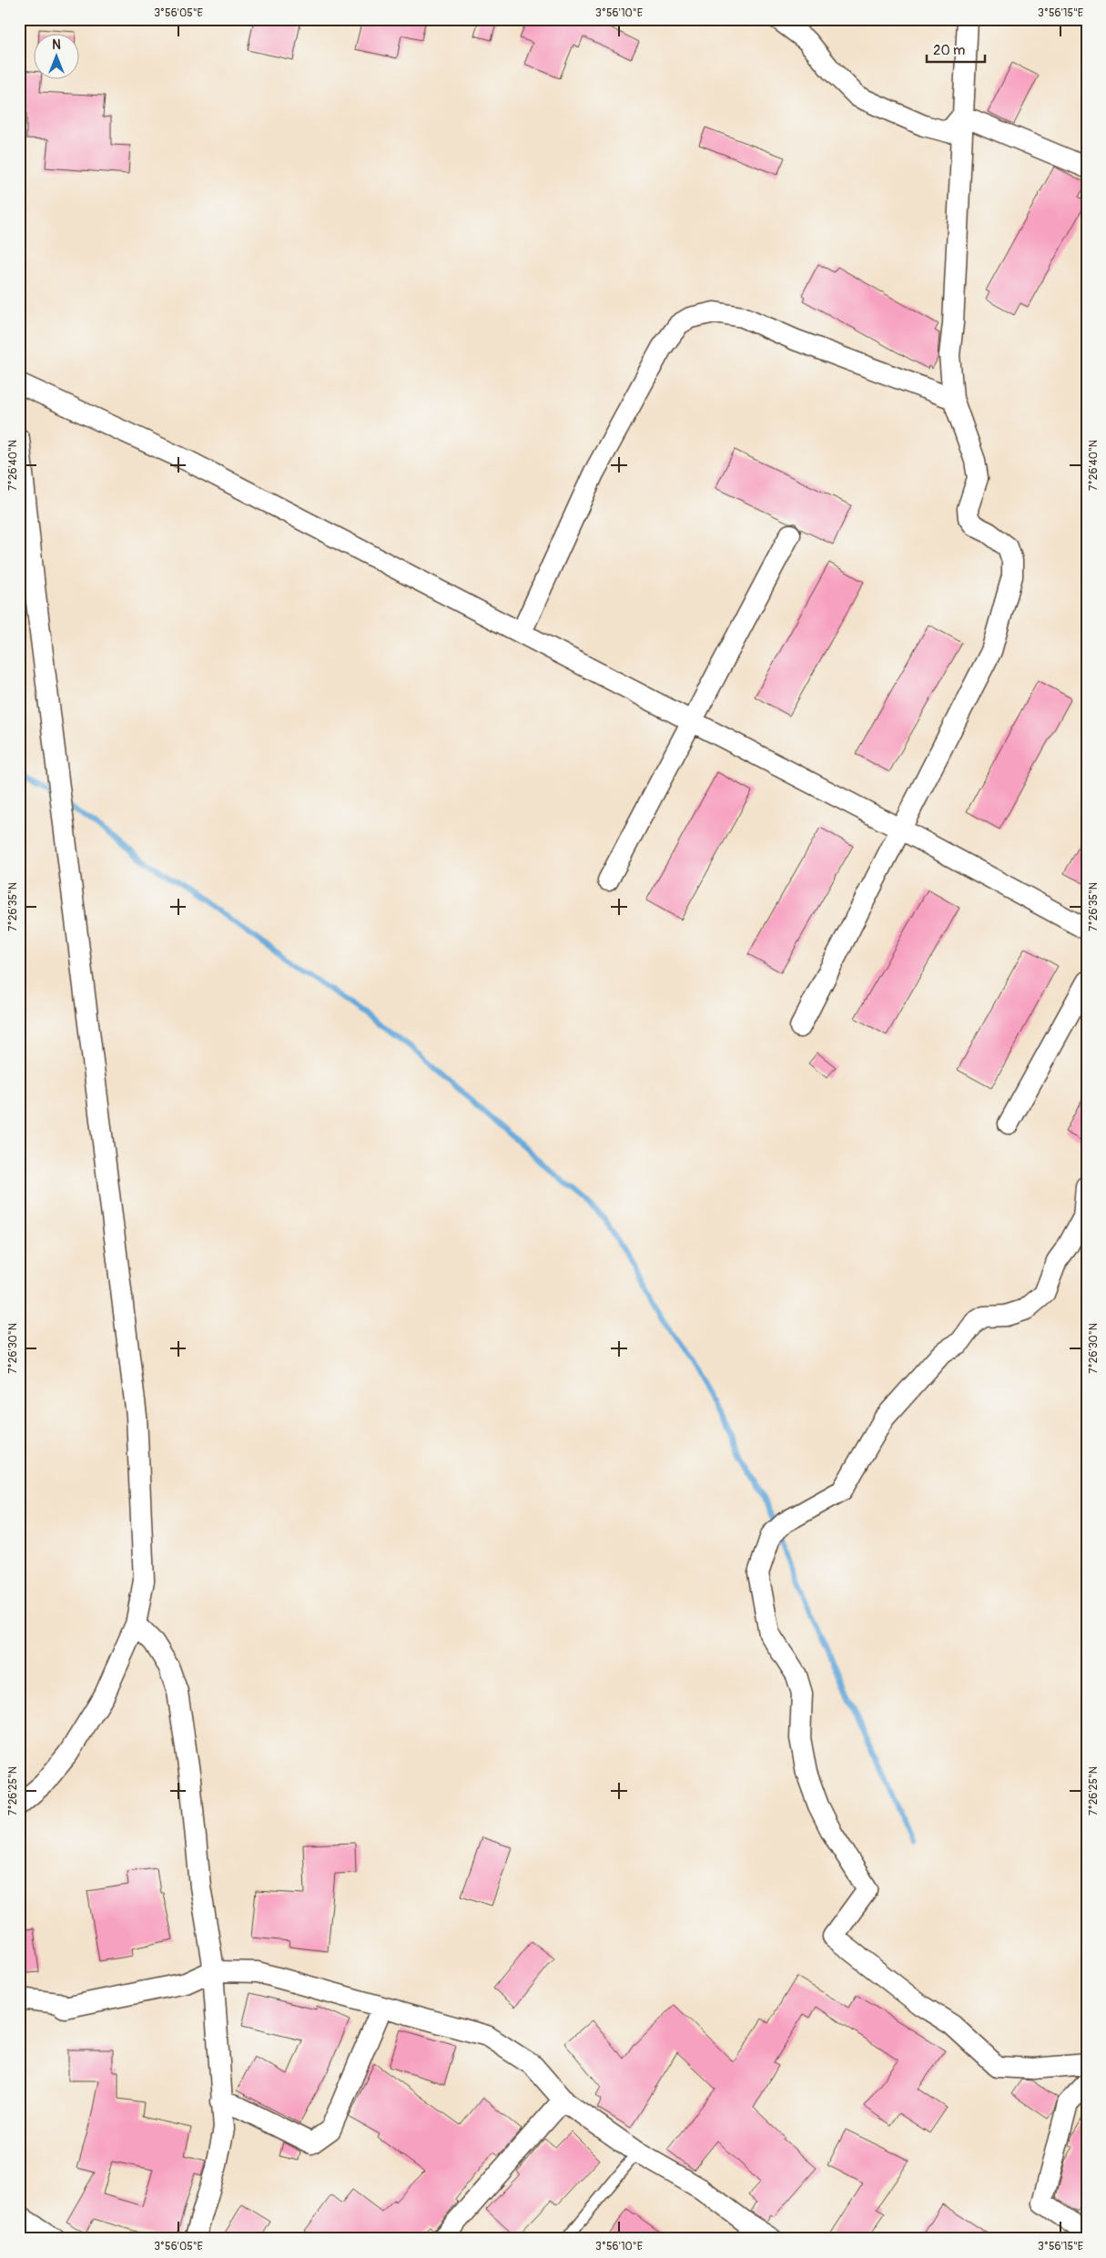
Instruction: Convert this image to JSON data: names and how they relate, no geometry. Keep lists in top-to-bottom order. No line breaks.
{"scale_bar":"20 m","north":"top","coordinates":["3°56'05\"E","3°56'10\"E","3°56'15\"E","7°26'40\"N","7°26'35\"N","7°26'30\"N","7°26'25\"N"]}
